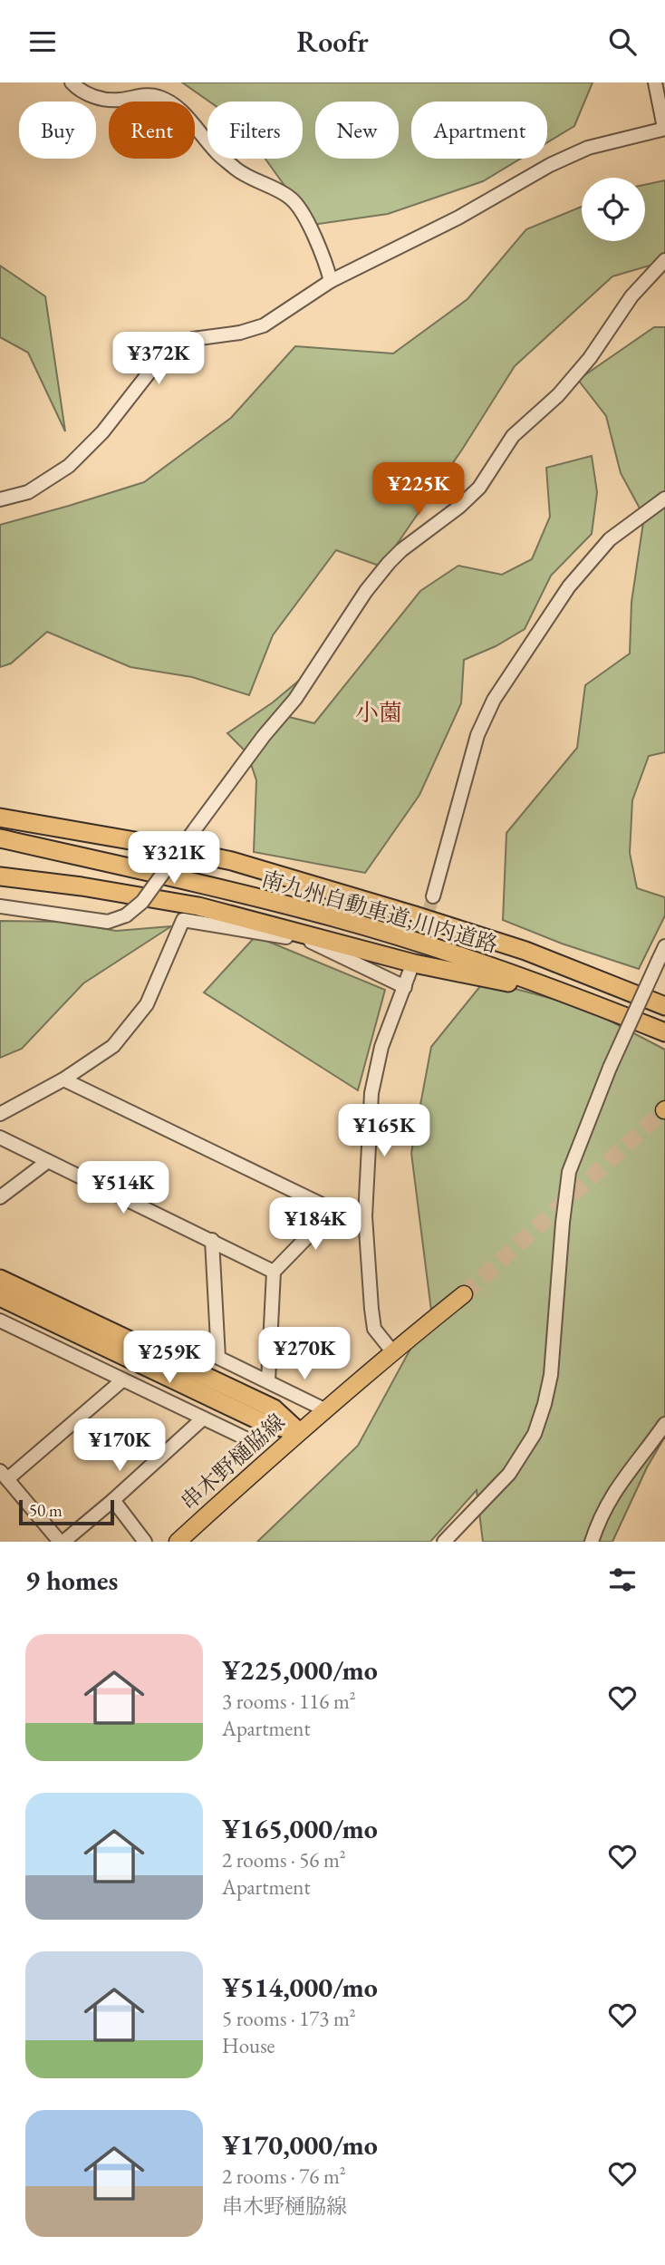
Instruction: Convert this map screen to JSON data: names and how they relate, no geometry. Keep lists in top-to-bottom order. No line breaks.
{"streets":{"highway":["南九州自動車道;川内道路"],"main road":["串木野樋脇線"]},"districts":["小薗"],"scale_bar":"50 m","page":{"header":"Roofr","chip":["Buy","Rent","Filters","New","Apartment"],"price":["¥372K","¥225K","¥321K","¥165K","¥514K","¥184K","¥270K","¥259K","¥170K"],"scale":"50 m","heading":"9 homes","list":[{"name":"¥225,000/mo","note":"3 rooms · 116 m² · Apartment"},{"name":"¥165,000/mo","note":"2 rooms · 56 m² · Apartment"},{"name":"¥514,000/mo","note":"5 rooms · 173 m² · House"},{"name":"¥170,000/mo","note":"2 rooms · 76 m² · 串木野樋脇線"}]}}
